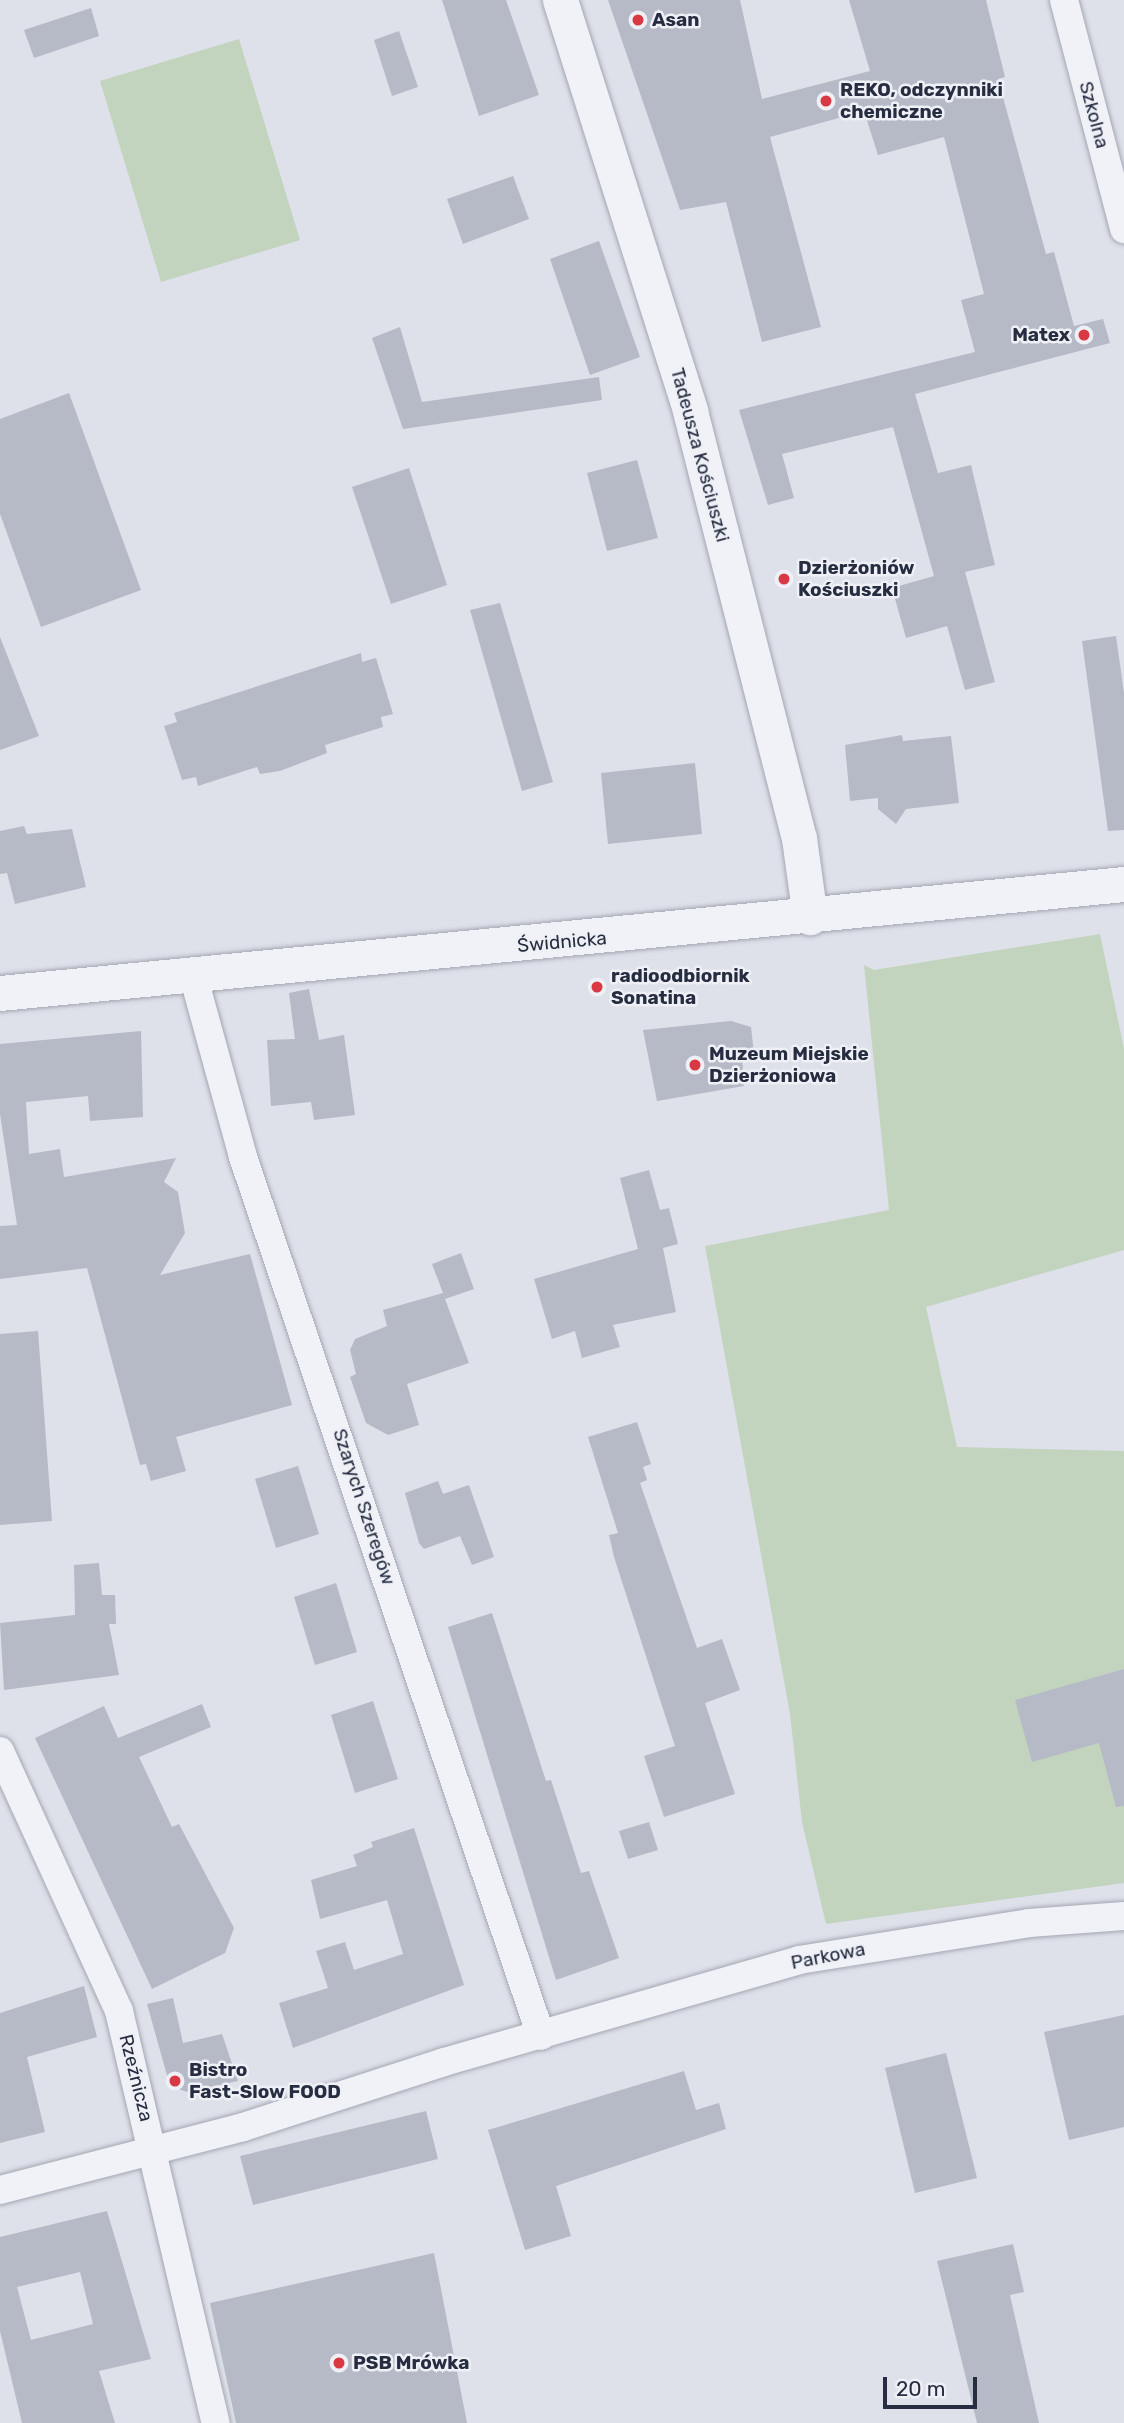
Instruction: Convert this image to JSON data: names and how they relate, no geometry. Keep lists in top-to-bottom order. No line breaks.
{"streets":{"street":["Szkolna","Tadeusza Kościuszki","Świdnicka","Szarych Szeregów","Parkowa","Rzeźnicza"]},"crossings":[["Tadeusza Kościuszki","Świdnicka"],["Świdnicka","Szarych Szeregów"],["Szarych Szeregów","Parkowa"],["Parkowa","Rzeźnicza"]],"places":["Asan","REKO, odczynniki chemiczne","Matex","Dzierżoniów Kościuszki","radioodbiornik Sonatina","Muzeum Miejskie Dzierżoniowa","Bistro Fast-Slow FOOD","PSB Mrówka"],"scale_bar":"20 m"}
